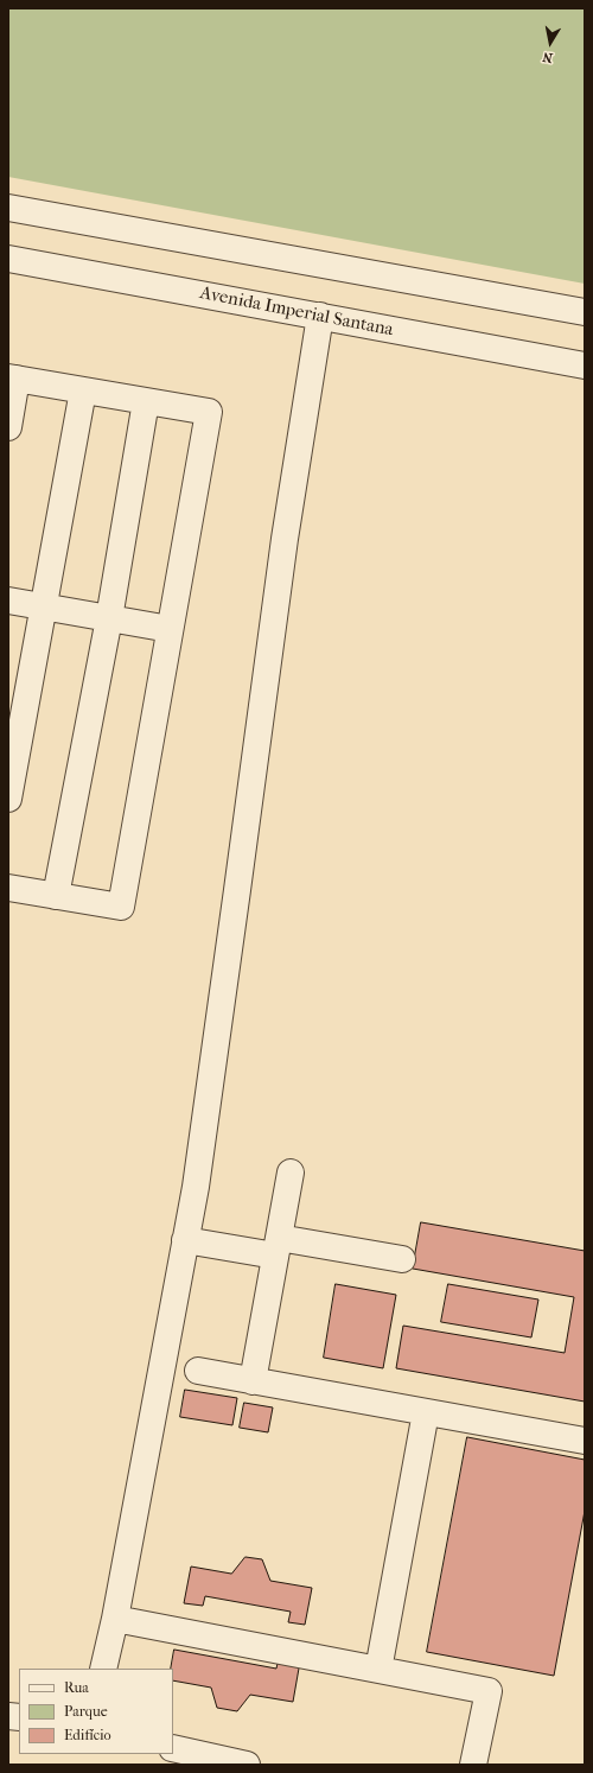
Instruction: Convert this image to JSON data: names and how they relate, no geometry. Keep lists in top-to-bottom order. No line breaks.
{"streets":{"street":["Avenida Imperial Santana"]},"legend":["Rua","Parque","Edifício"],"north":"bottom"}
